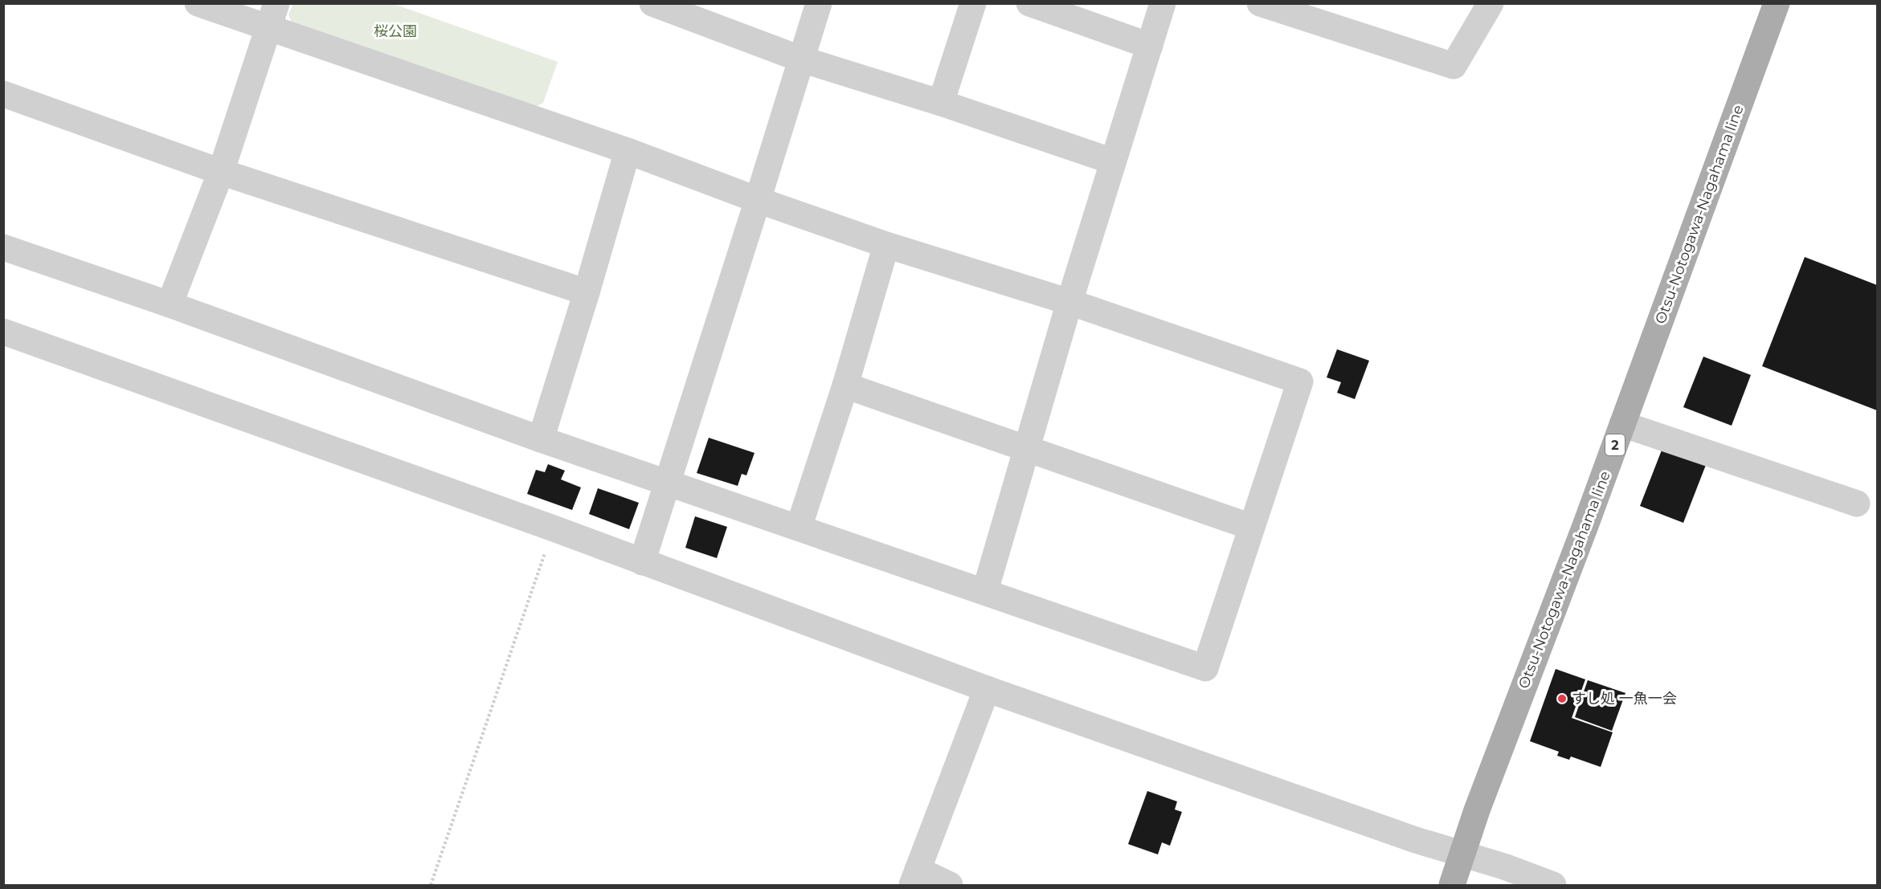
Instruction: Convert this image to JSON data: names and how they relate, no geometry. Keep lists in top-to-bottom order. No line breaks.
{"streets":{"main road":["Otsu-Notogawa-Nagahama line","2"]},"parks":["桜公園"],"places":["すし処 一魚一会"]}
